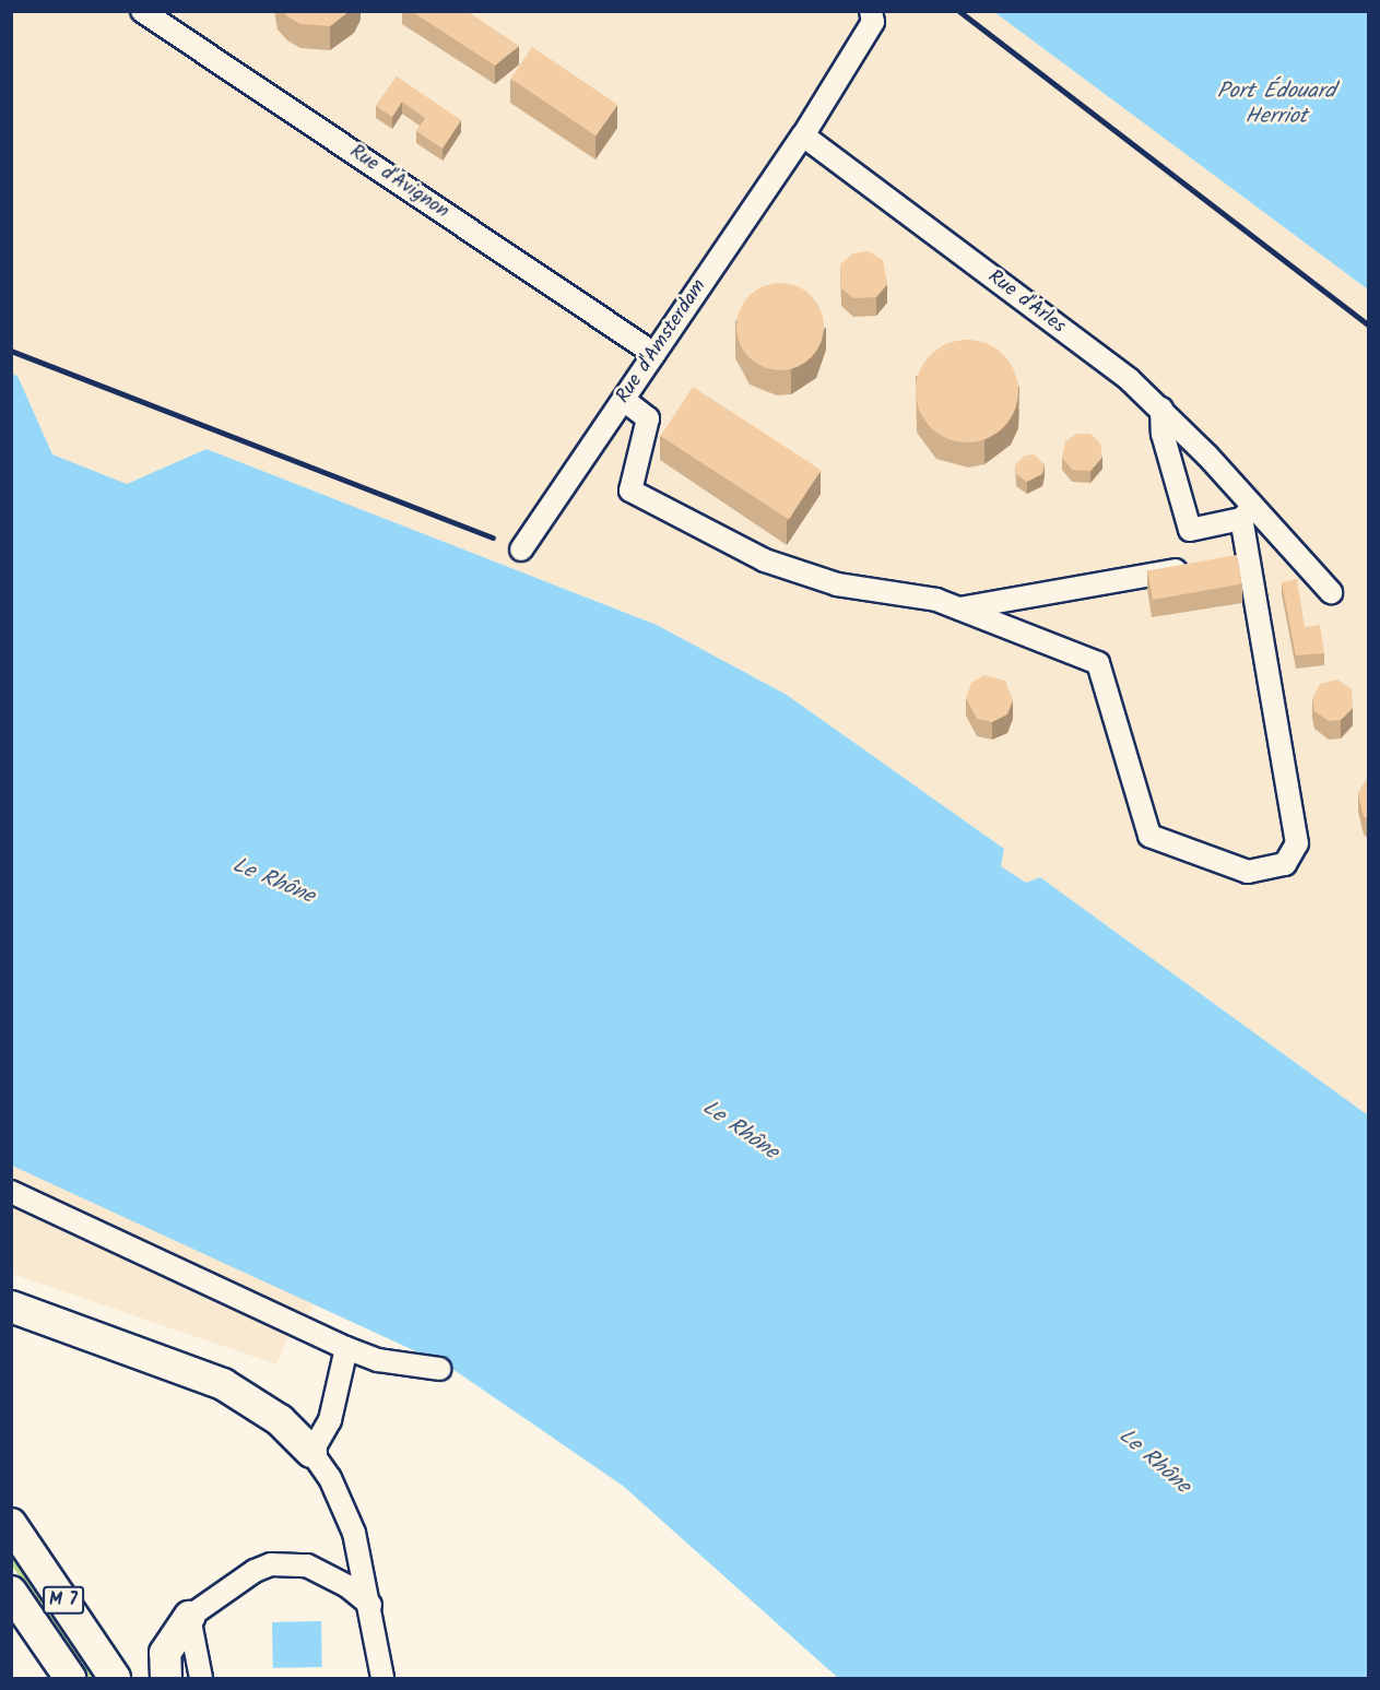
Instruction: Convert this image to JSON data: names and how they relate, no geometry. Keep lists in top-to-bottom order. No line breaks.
{"streets":{"highway":["M 7"],"street":["Rue d'Avignon","Rue d'Arles","Rue d'Amsterdam"]},"crossings":[["Rue d'Avignon","Rue d'Amsterdam"],["Rue d'Arles","Rue d'Amsterdam"]],"water":["Port Édouard Herriot","Le Rhône"]}
